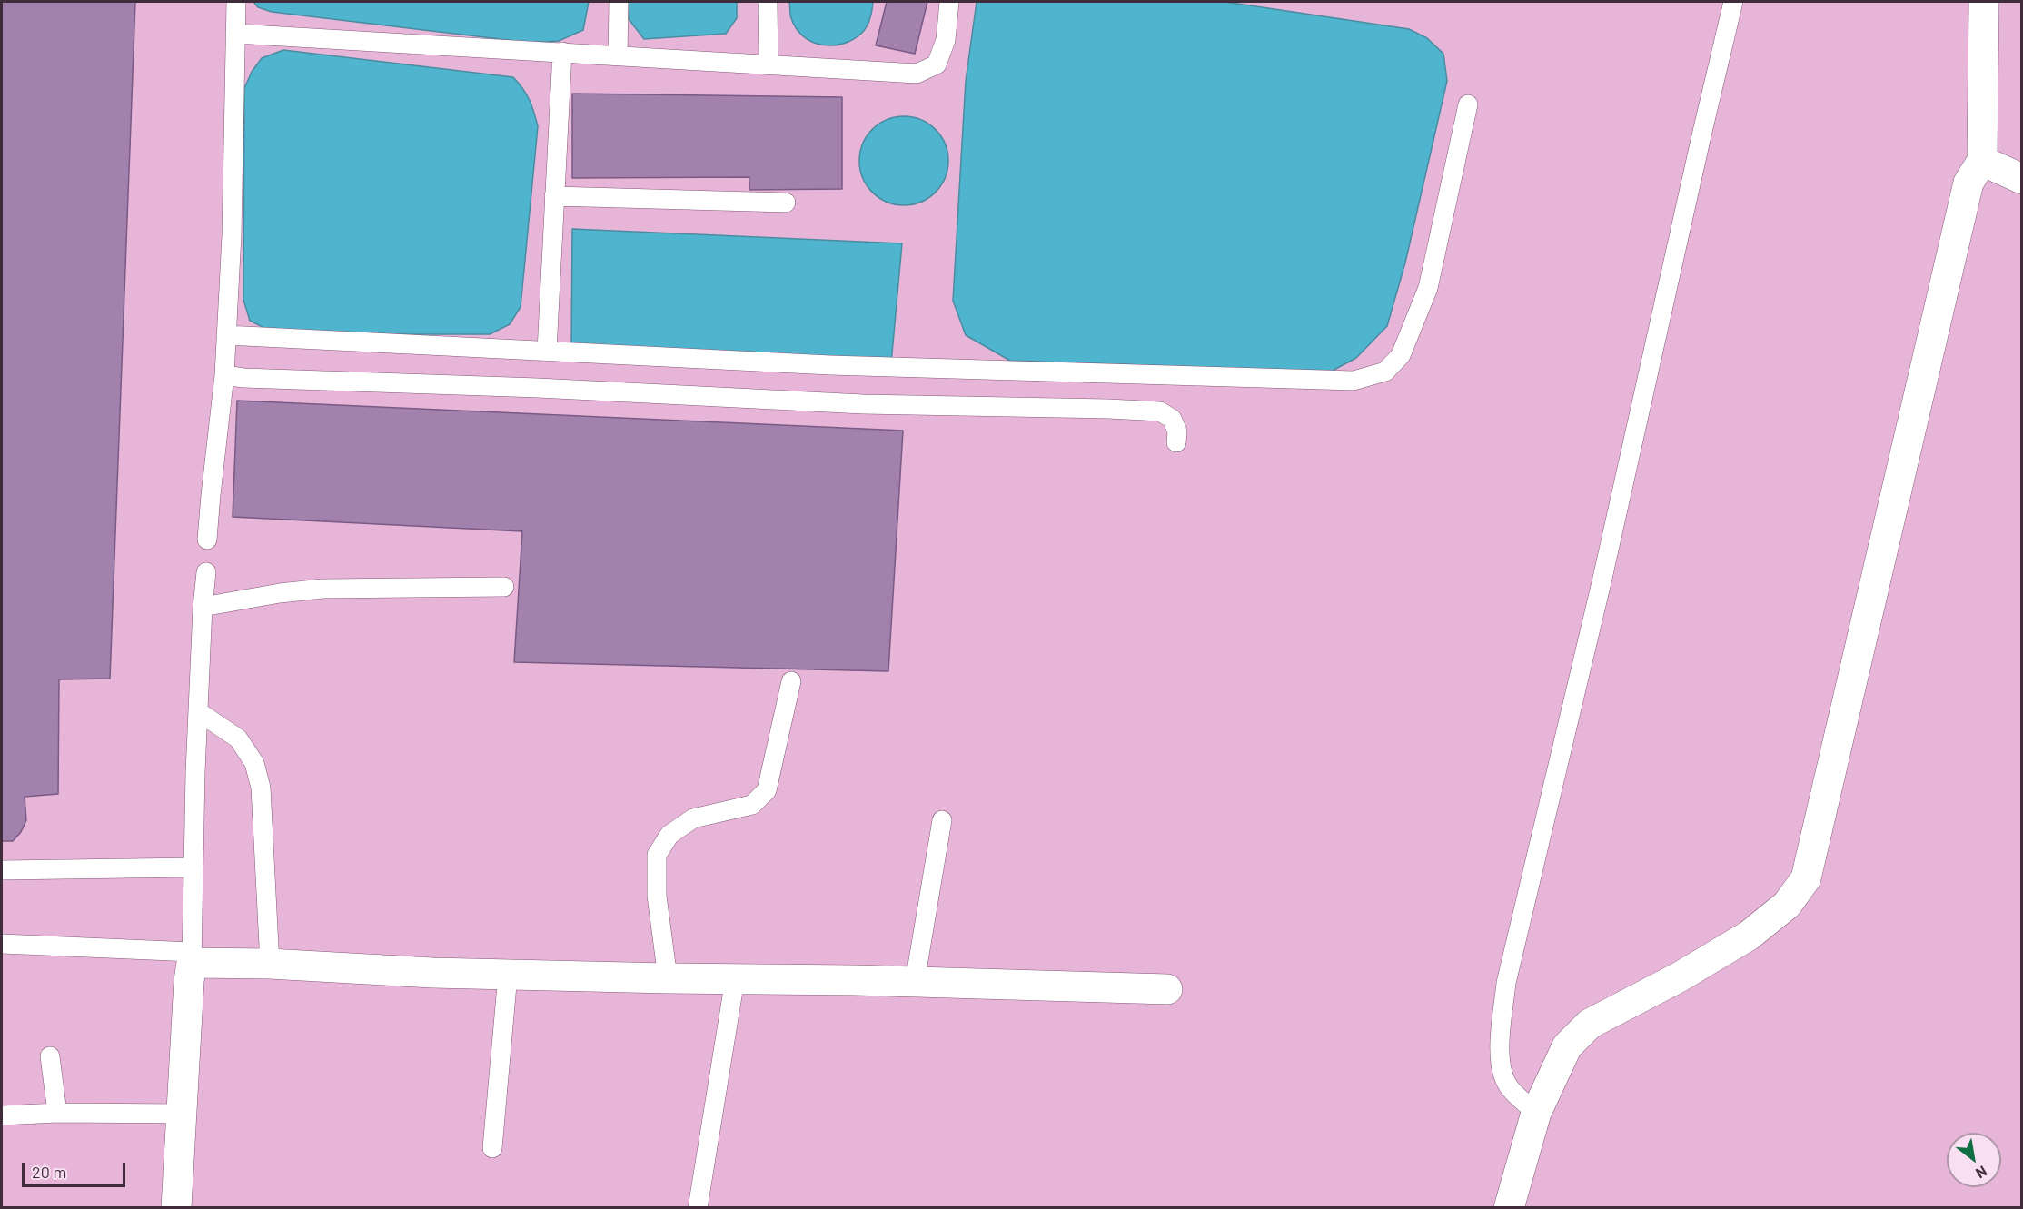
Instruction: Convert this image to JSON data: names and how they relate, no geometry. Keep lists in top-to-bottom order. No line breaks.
{"scale_bar":"20 m","north":"bottom right"}
